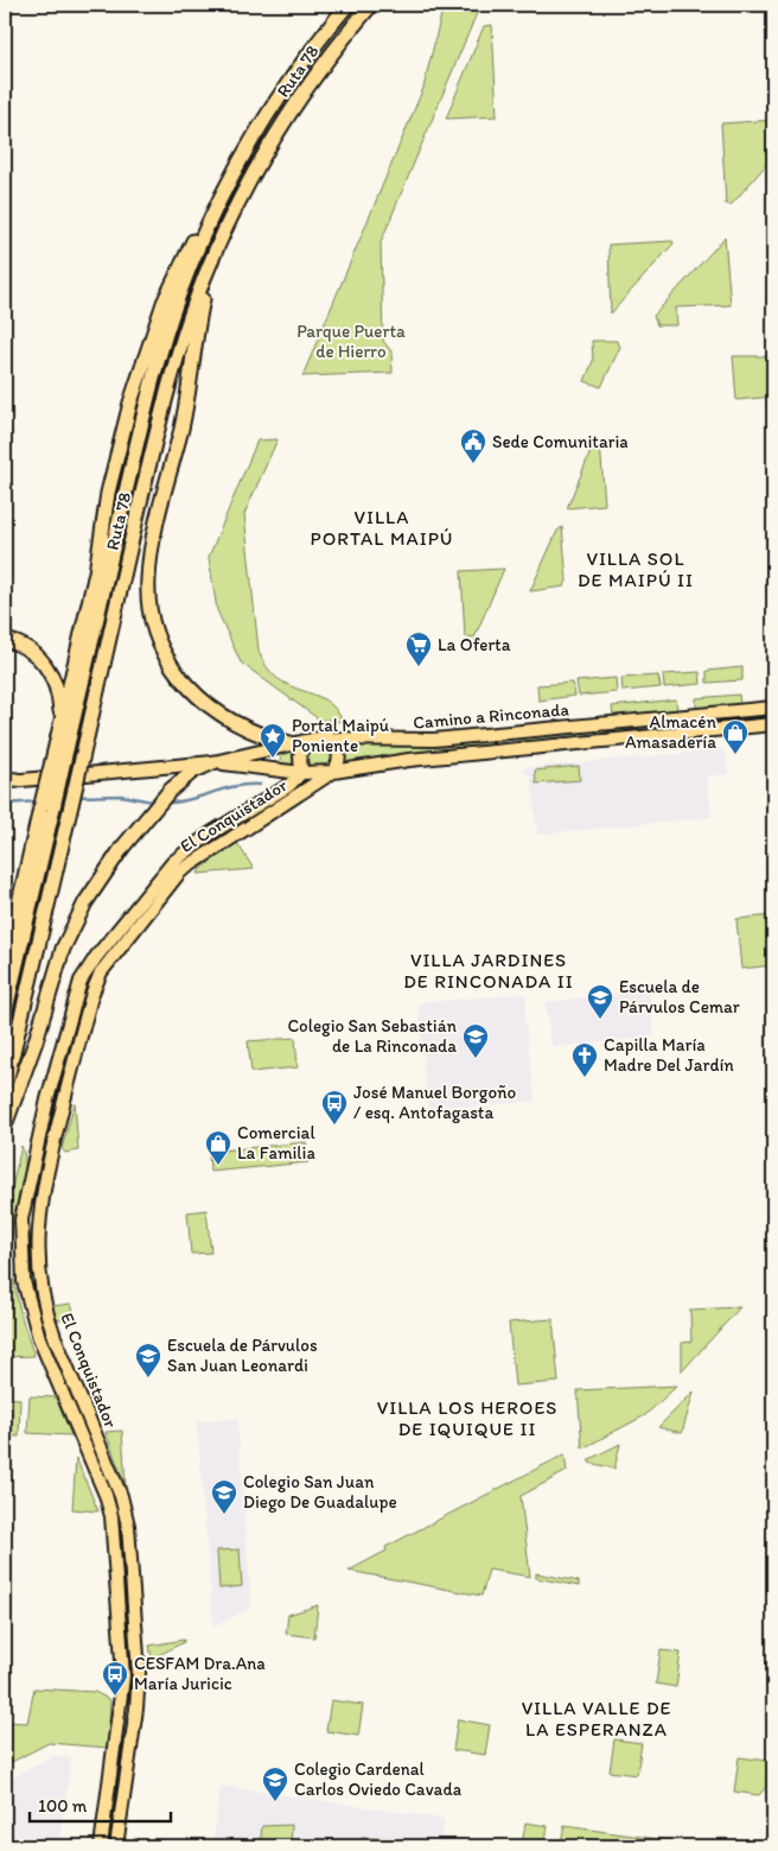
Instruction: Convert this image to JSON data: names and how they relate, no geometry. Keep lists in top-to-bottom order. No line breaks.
{"streets":{"highway":["Ruta 78"],"main road":["Camino a Rinconada","El Conquistador"]},"crossings":[["Camino a Rinconada","El Conquistador"]],"districts":["VILLA PORTAL MAIPÚ","VILLA SOL DE MAIPÚ II","VILLA JARDINES DE RINCONADA II","VILLA LOS HEROES DE IQUIQUE II","VILLA VALLE DE LA ESPERANZA"],"parks":["Parque Puerta de Hierro"],"places":{"public building":["Sede Comunitaria"],"supermarket":["La Oferta"],"shop":["Almacén Amasadería","Comercial La Familia"],"place":["Portal Maipú Poniente"],"school or university":["Escuela de Párvulos Cemar","Colegio San Sebastián de La Rinconada","Escuela de Párvulos San Juan Leonardi","Colegio San Juan Diego De Guadalupe","Colegio Cardenal Carlos Oviedo Cavada"],"church":["Capilla María Madre Del Jardín"],"bus stop":["José Manuel Borgoño / esq. Antofagasta","CESFAM Dra.Ana María Juricic"]},"scale_bar":"100 m"}
